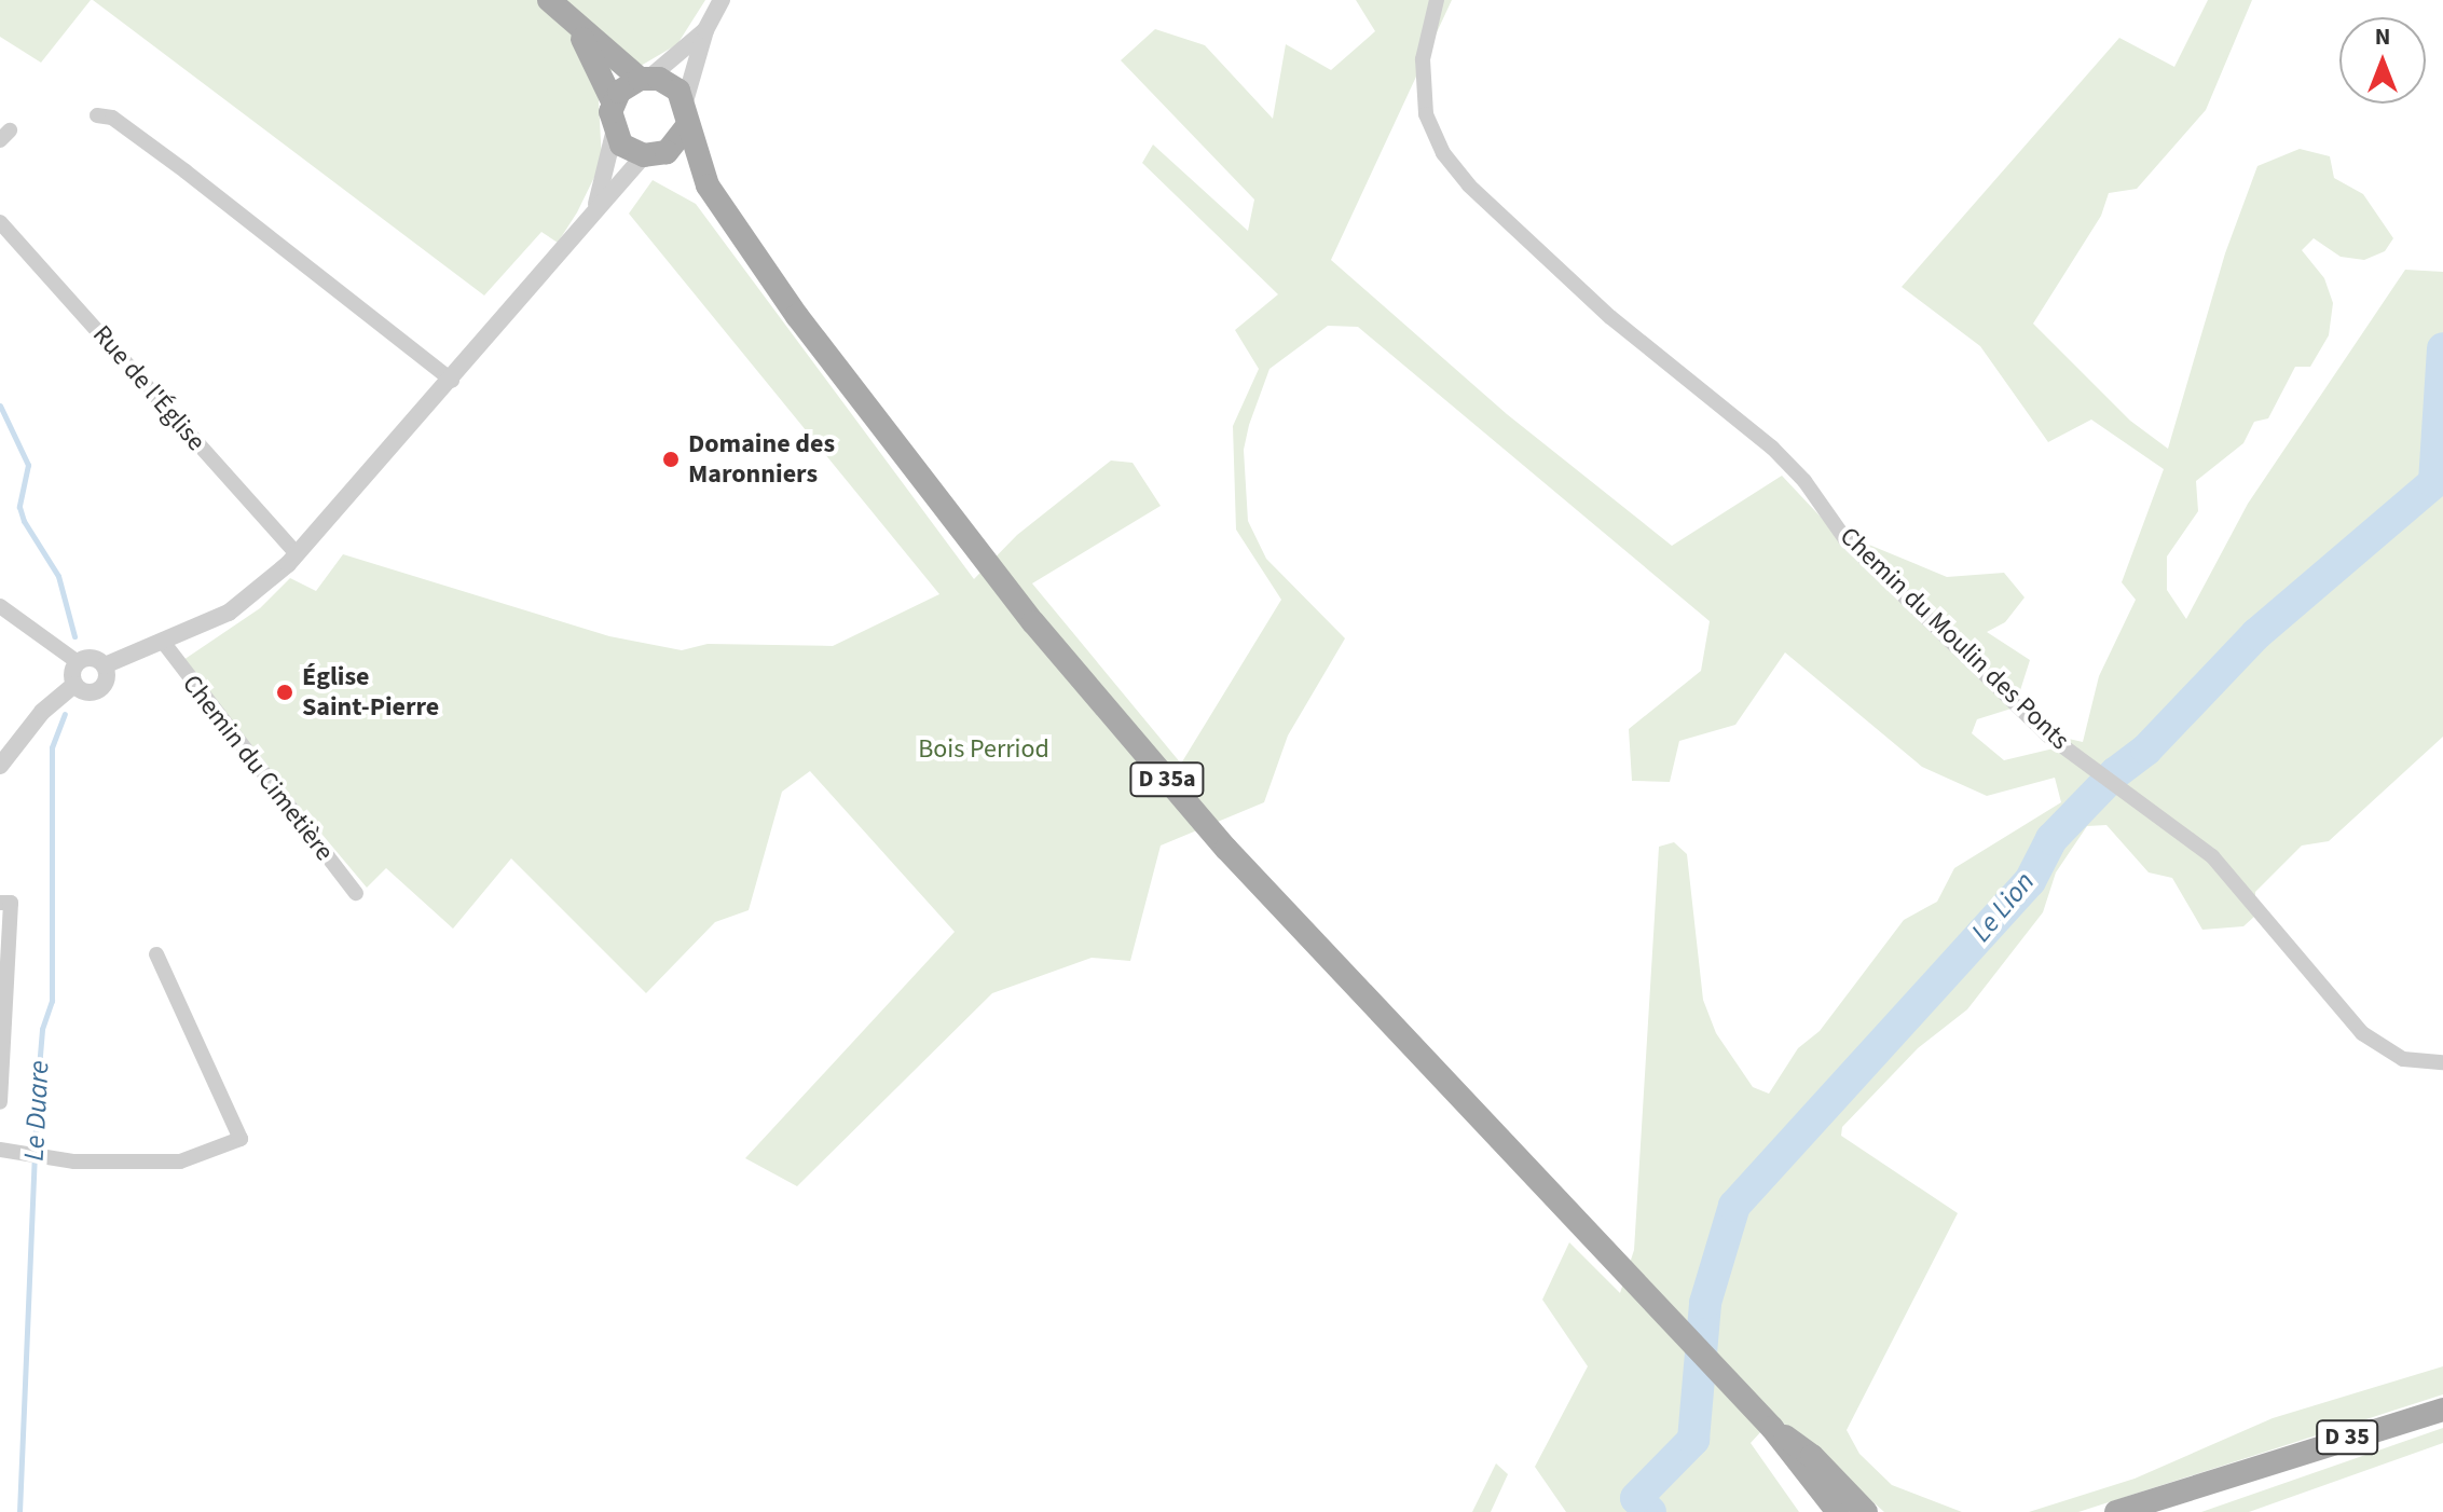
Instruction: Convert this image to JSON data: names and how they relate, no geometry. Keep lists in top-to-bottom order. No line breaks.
{"streets":{"main road":["D 35a","D 35"],"street":["Rue de l'Église","Chemin du Moulin des Ponts","Chemin du Cimetière"]},"water":["Le Lion","Le Duare"],"parks":["Bois Perriod"],"places":["Domaine des Maronniers","Église Saint-Pierre"],"north":"top"}
